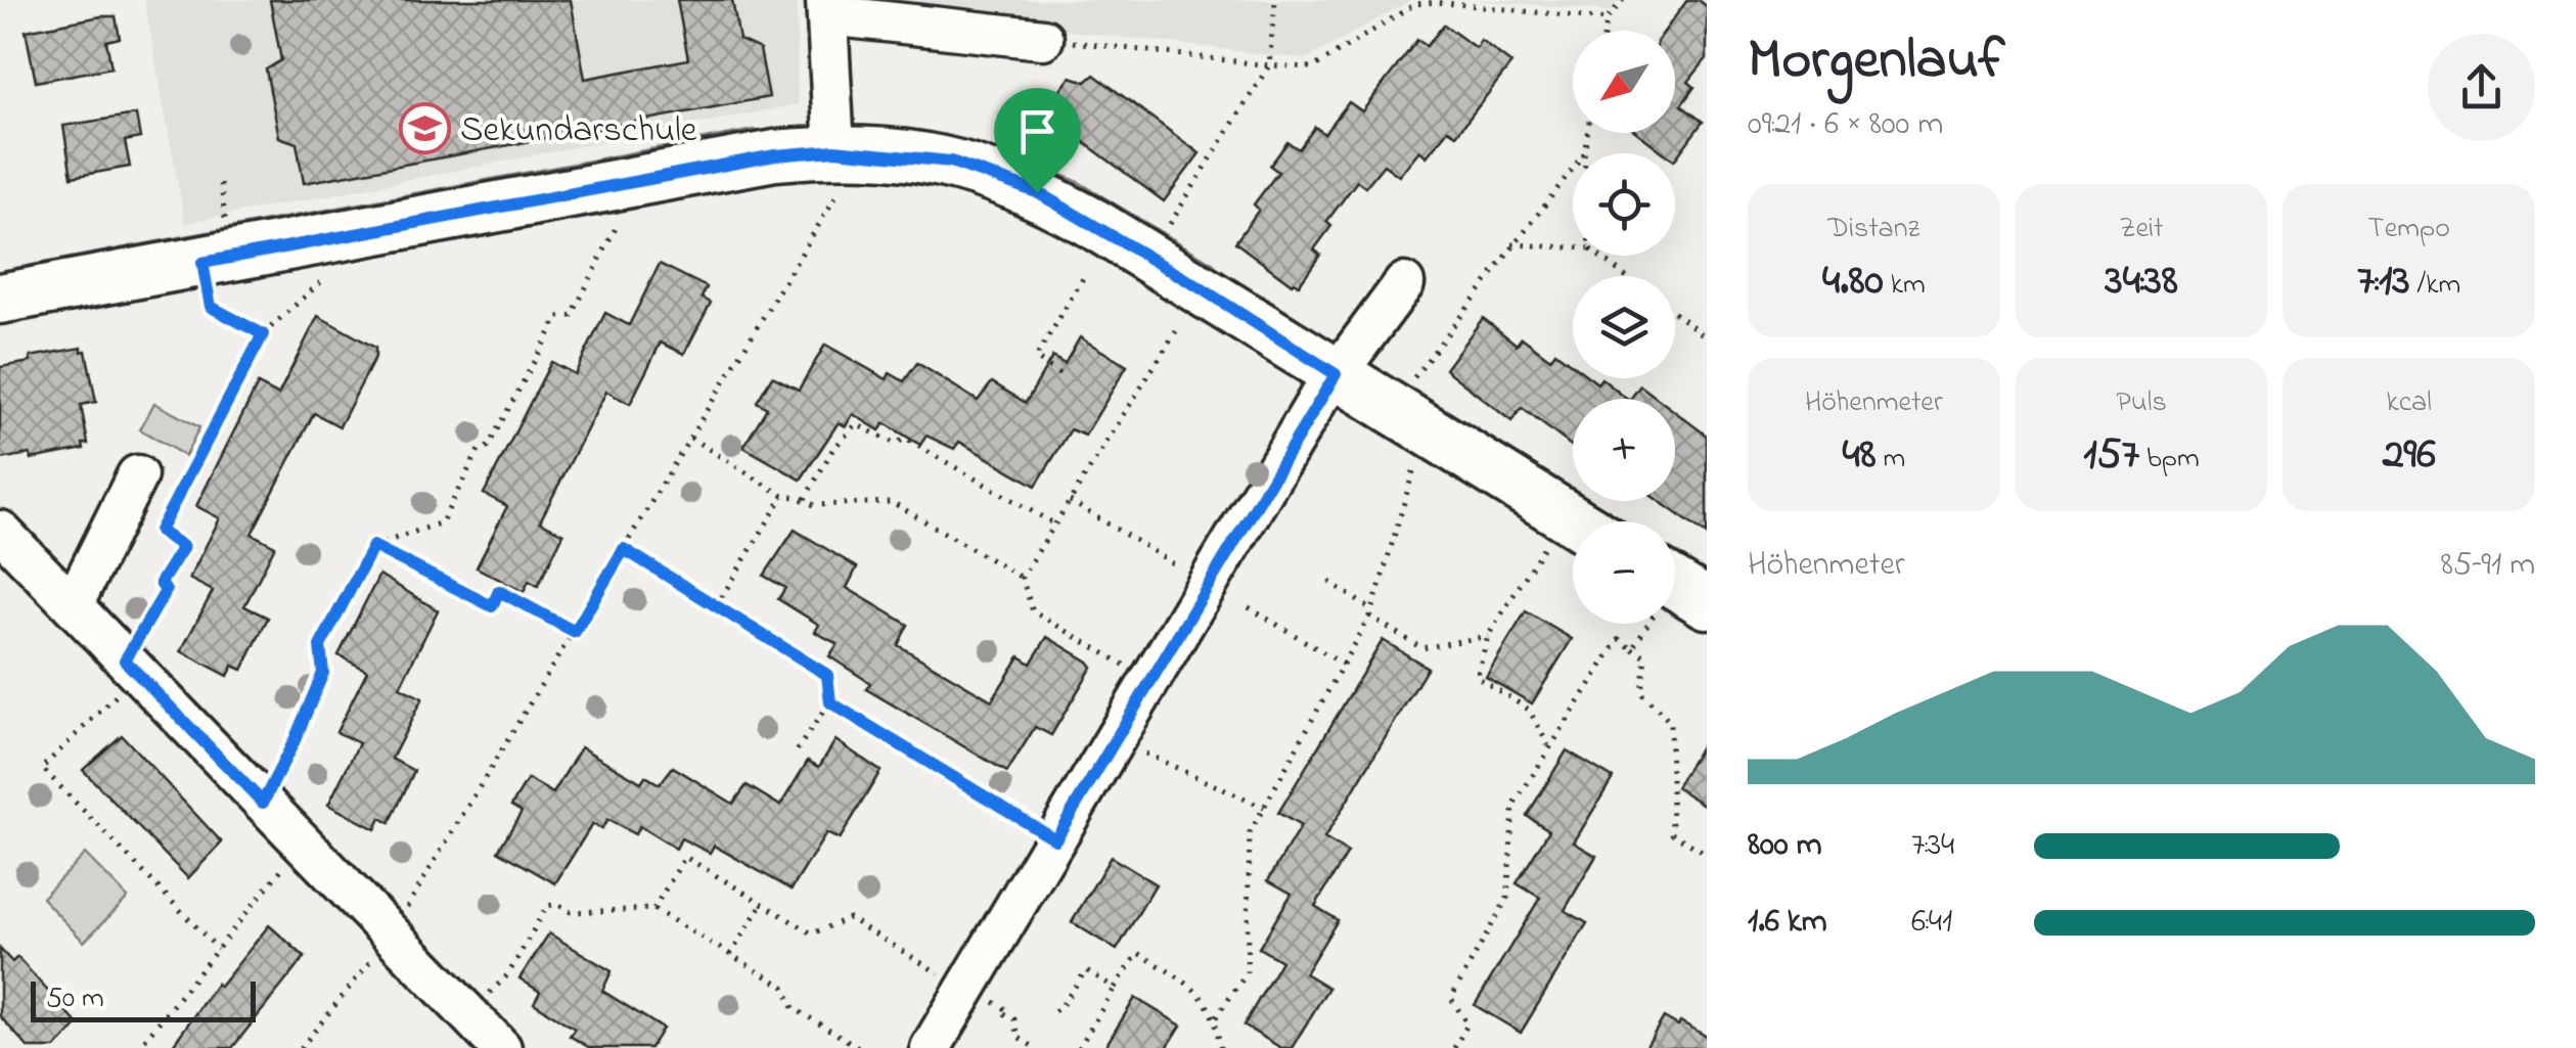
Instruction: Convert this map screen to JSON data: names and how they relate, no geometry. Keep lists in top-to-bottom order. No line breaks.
{"places":{"school or university":["Sekundarschule"]},"scale_bar":"50 m","north":"bottom left","page":{"heading":["Morgenlauf","09:21 · 6 × 800 m"],"map_buttons":["+","−"],"stats":[["Distanz","4.80 km"],["Zeit","34:38"],["Tempo","7:13 /km"],["Höhenmeter","48 m"],["Puls","157 bpm"],["kcal","296"]],"chart":["Höhenmeter","85–91 m"],"list":[{"name":"800 m","note":"7:34"},{"name":"1.6 km","note":"6:41"}],"scale":"50 m"}}
